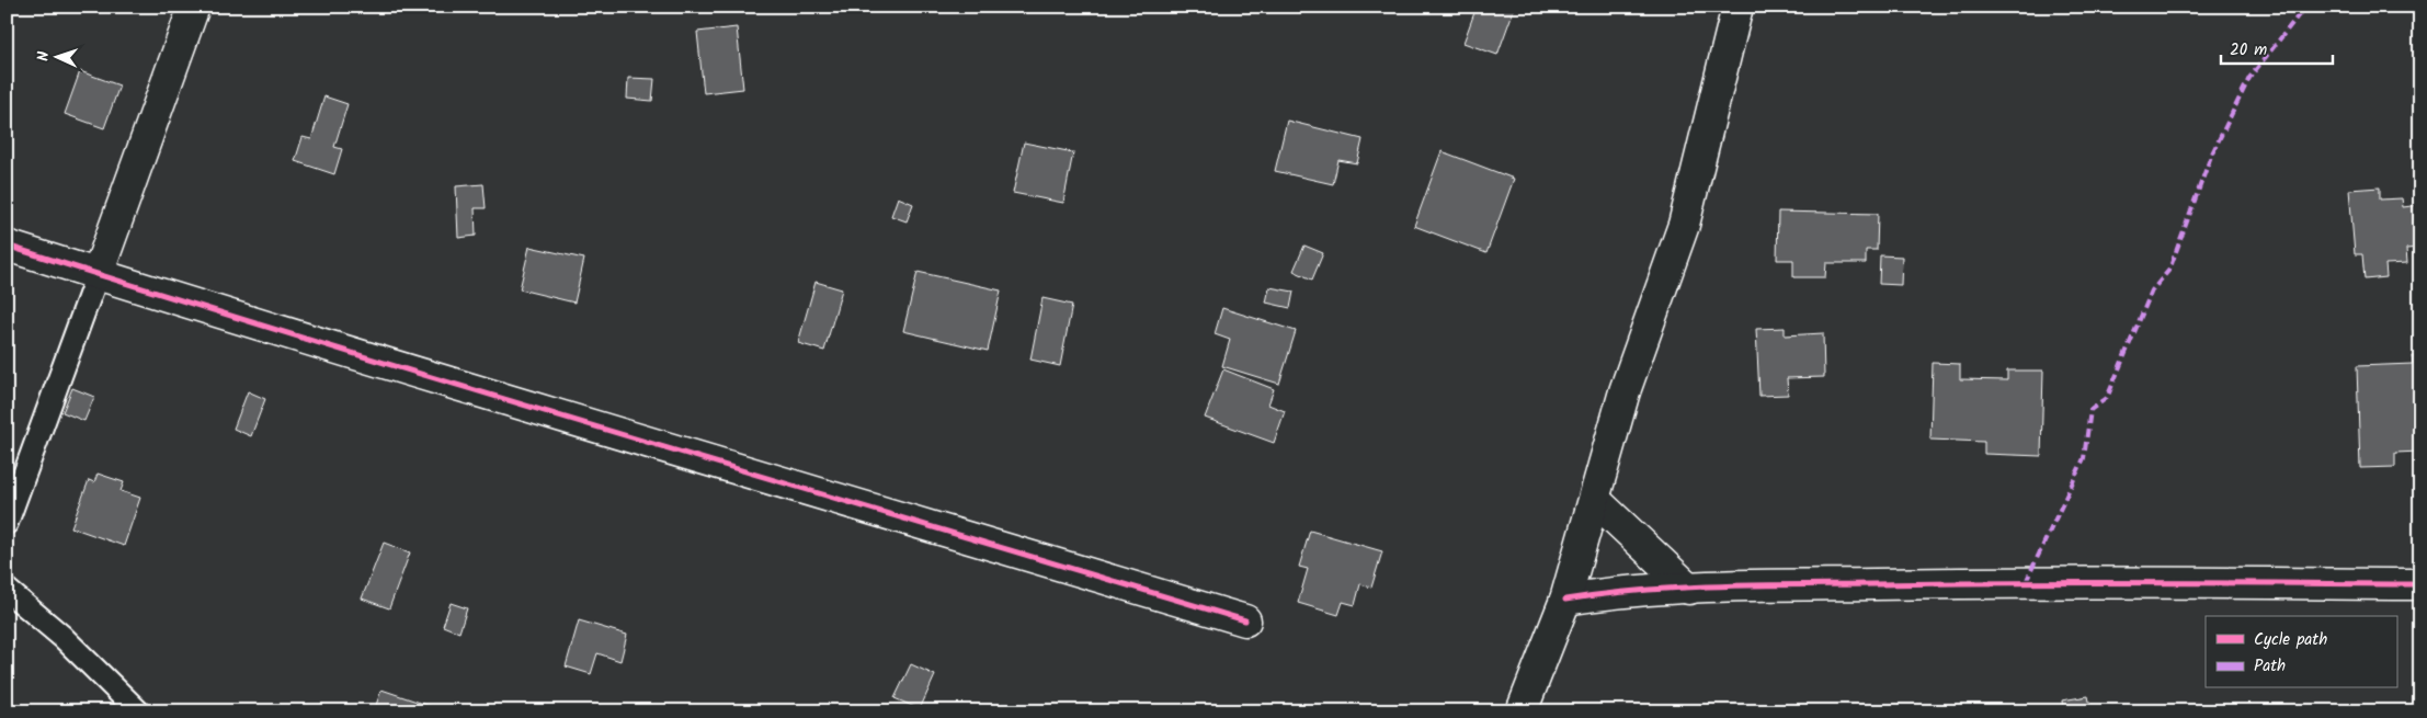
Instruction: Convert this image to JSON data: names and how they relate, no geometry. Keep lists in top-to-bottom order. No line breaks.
{"legend":["Cycle path","Path"],"scale_bar":"20 m","north":"left"}
